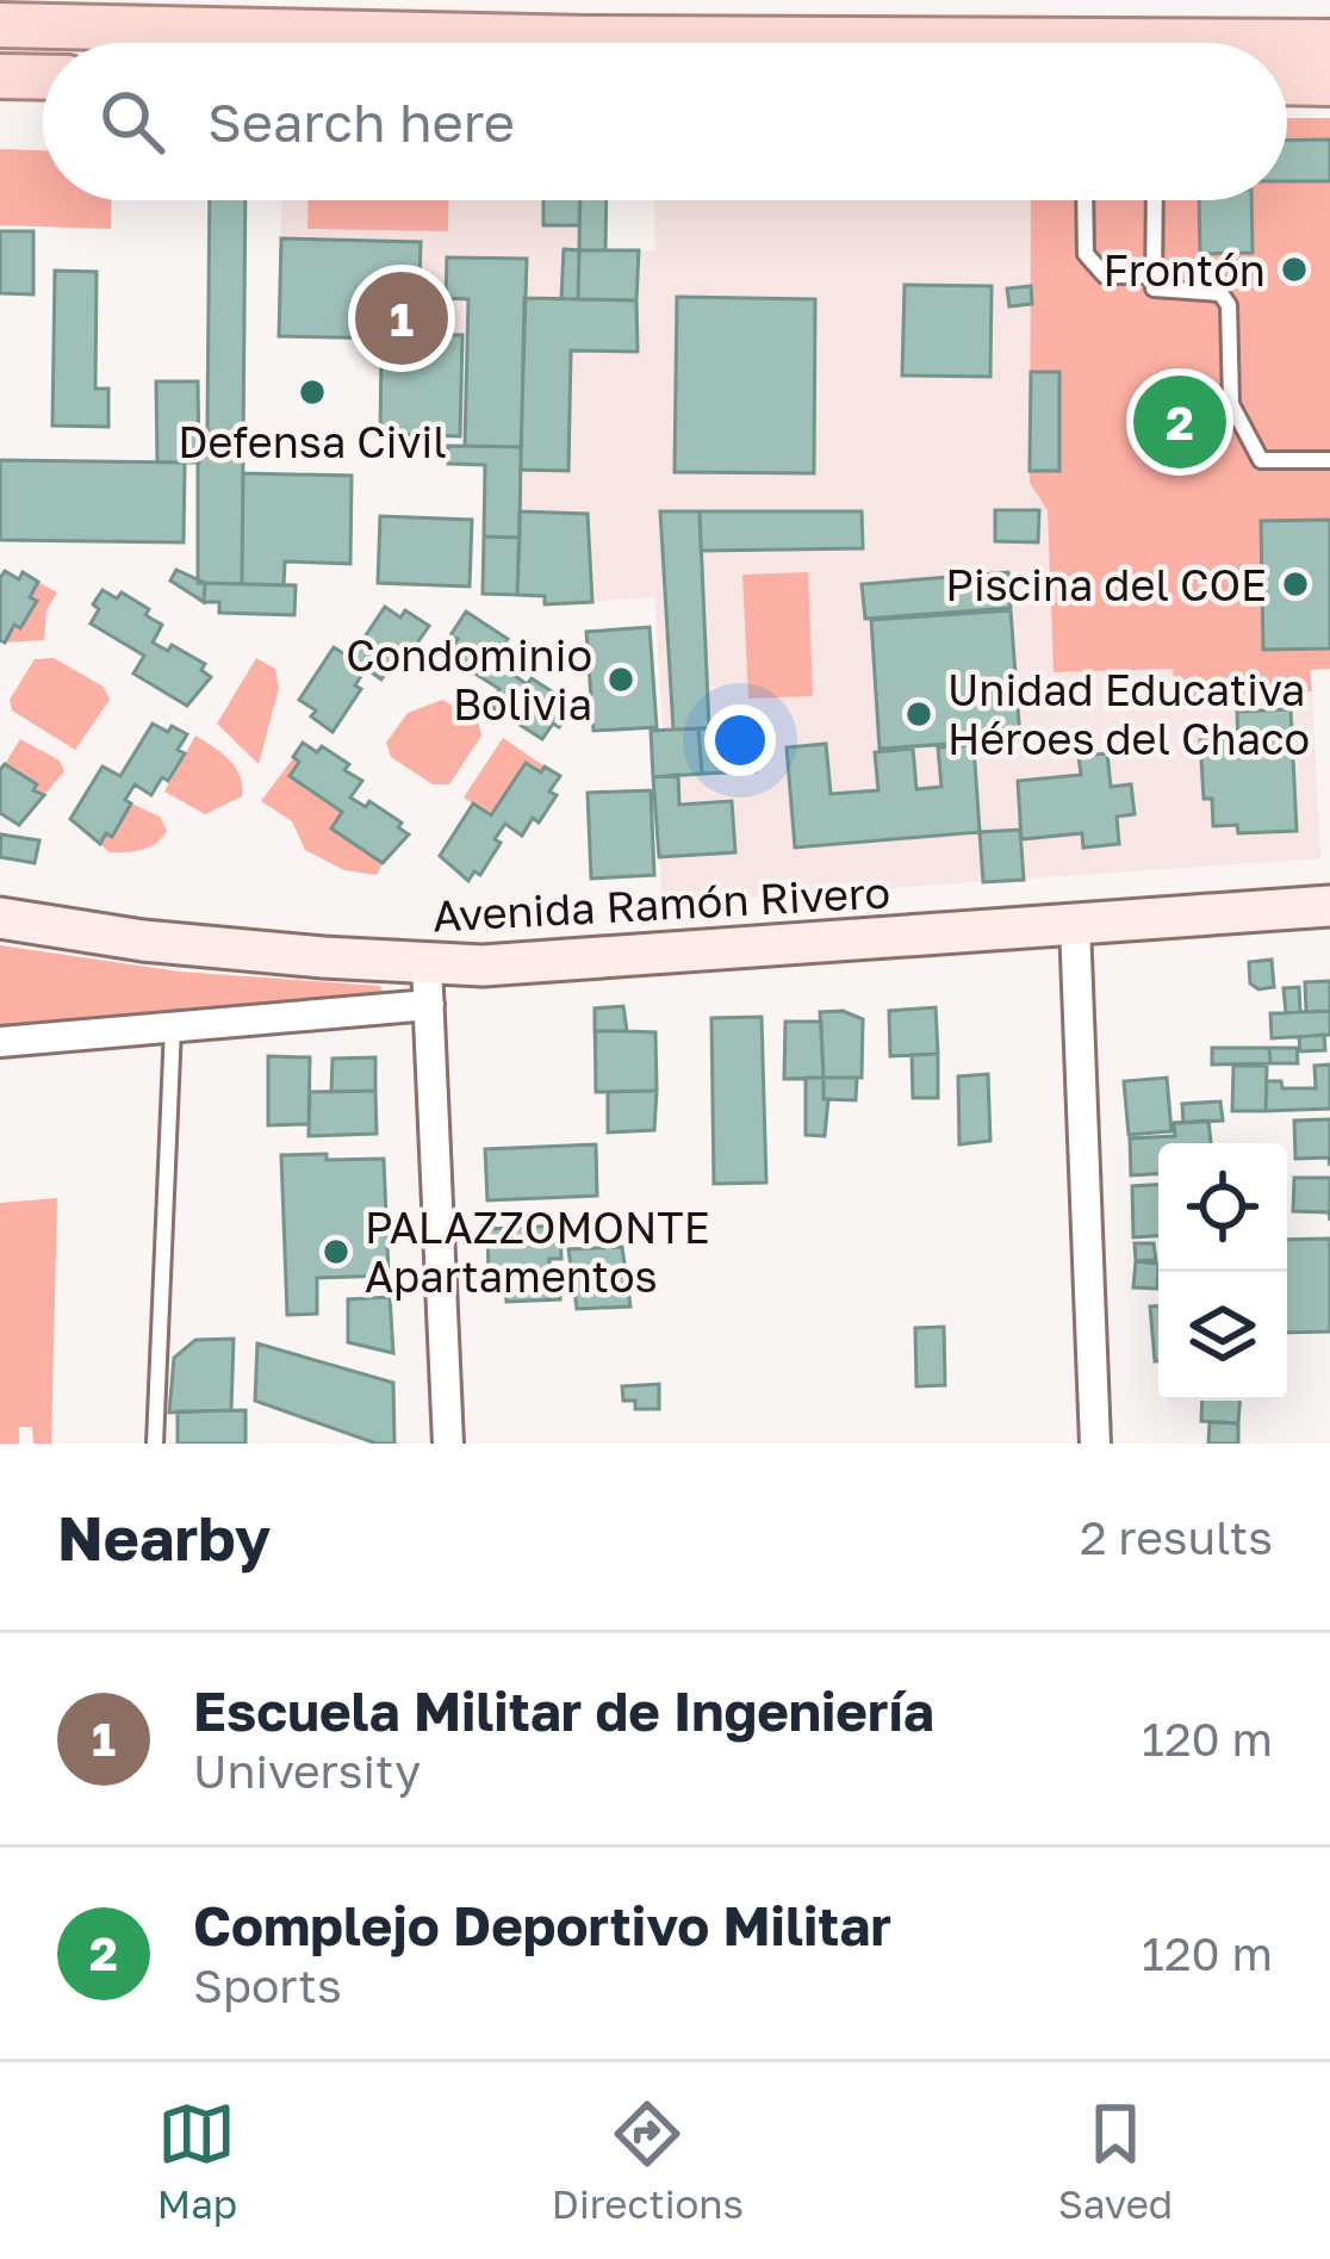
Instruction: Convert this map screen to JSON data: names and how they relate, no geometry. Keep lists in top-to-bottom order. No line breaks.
{"streets":{"street":["Avenida Ramón Rivero"]},"places":["Frontón","Defensa Civil","Piscina del COE","Condominio Bolivia","Unidad Educativa Héroes del Chaco","PALAZZOMONTE Apartamentos"],"page":{"search":"Search here","pins":["1","2"],"heading":["Nearby","2 results"],"list":[{"mark":"1","name":"Escuela Militar de Ingeniería","note":"University","value":"120 m"},{"mark":"2","name":"Complejo Deportivo Militar","note":"Sports","value":"120 m"}],"nav":["Map","Directions","Saved"]}}
